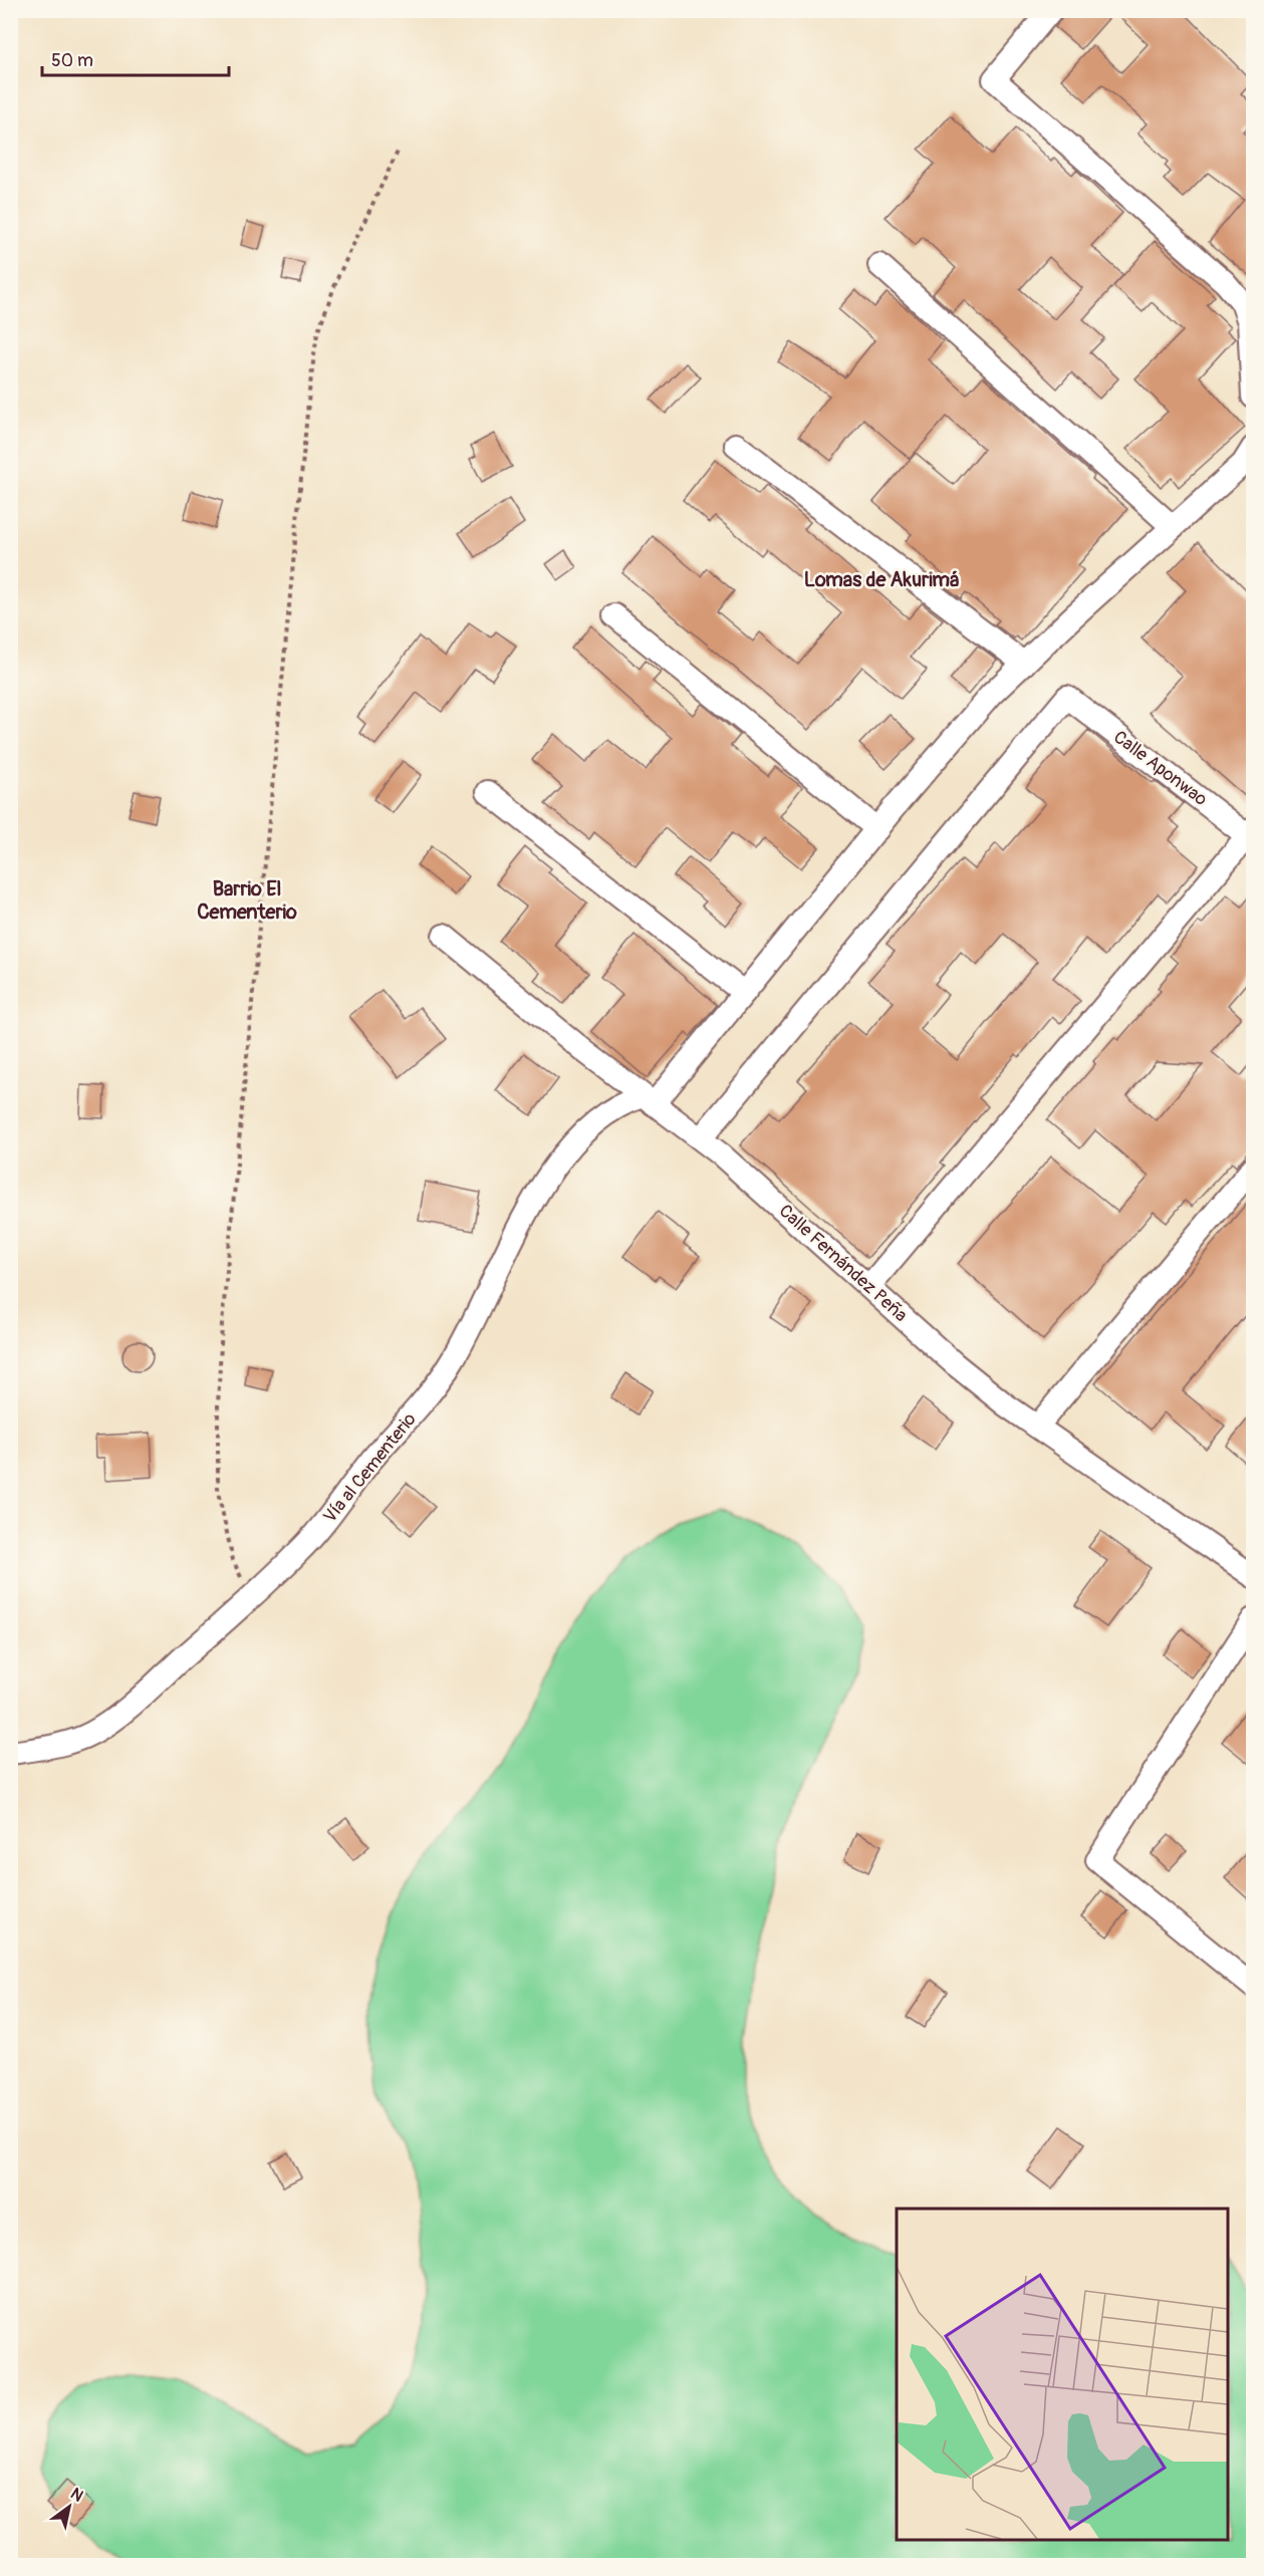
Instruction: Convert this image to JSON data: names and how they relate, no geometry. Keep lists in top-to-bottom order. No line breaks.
{"streets":{"street":["Calle Aponwao","Calle Fernández Peña","Vía al Cementerio"]},"crossings":[["Calle Aponwao","Calle Fernández Peña"],["Calle Fernández Peña","Vía al Cementerio"]],"districts":["Lomas de Akurimá","Barrio El Cementerio"],"scale_bar":"50 m","north":"top right"}
